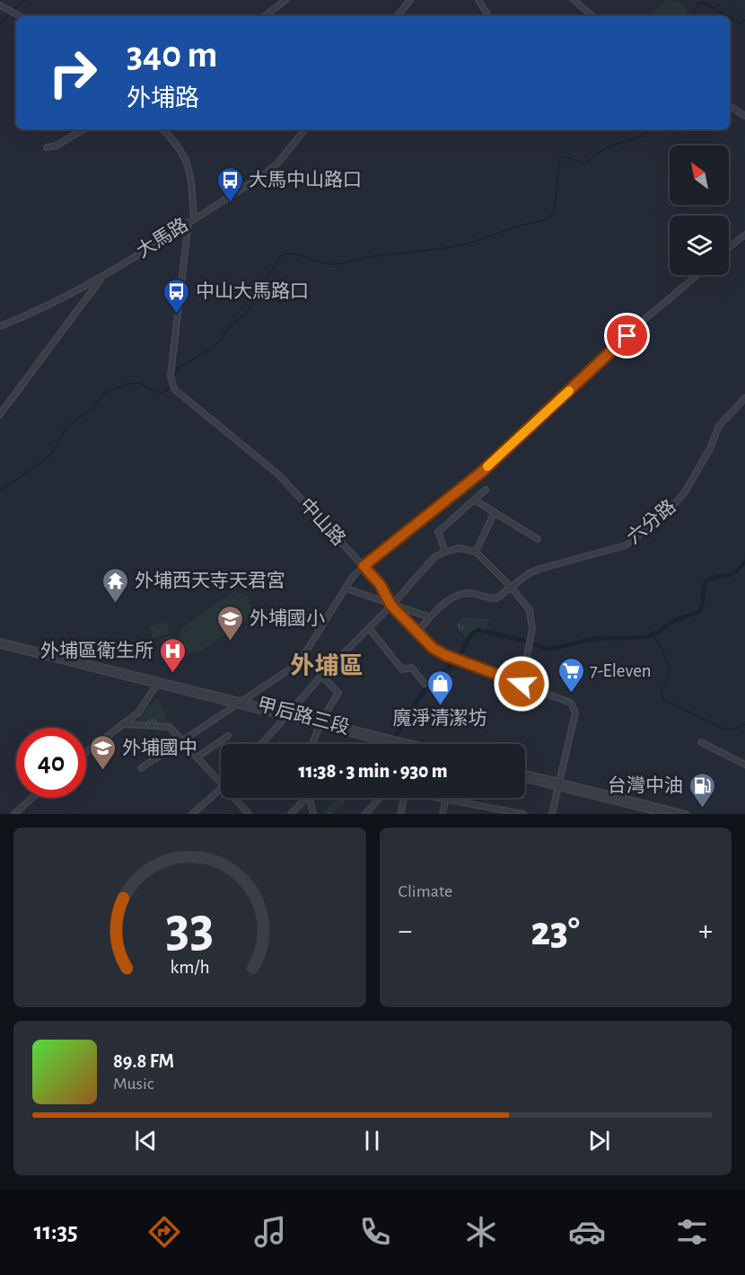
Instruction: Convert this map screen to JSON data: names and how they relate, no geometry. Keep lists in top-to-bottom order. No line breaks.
{"streets":{"street":["大馬路","中山路","六分路","甲后路三段"]},"crossings":[["大馬路","中山路"],["中山路","六分路"]],"districts":["外埔區"],"places":{"bus stop":["大馬中山路口","中山大馬路口"],"temple":["外埔西天寺天君宮"],"school or university":["外埔國小","外埔國中"],"hospital":["外埔區衛生所"],"supermarket":["7-Eleven"],"shop":["魔淨清潔坊"],"fuel station":["台灣中油"]},"north":"top left","page":{"turn":["340 m","外埔路"],"limit":"40","trip":"11:38 · 3 min · 930 m","tile":"Climate","heat":["−","23°","+"],"song":["89.8 FM","Music"],"tabs":"11:35","gauge":["33","km/h"]}}
